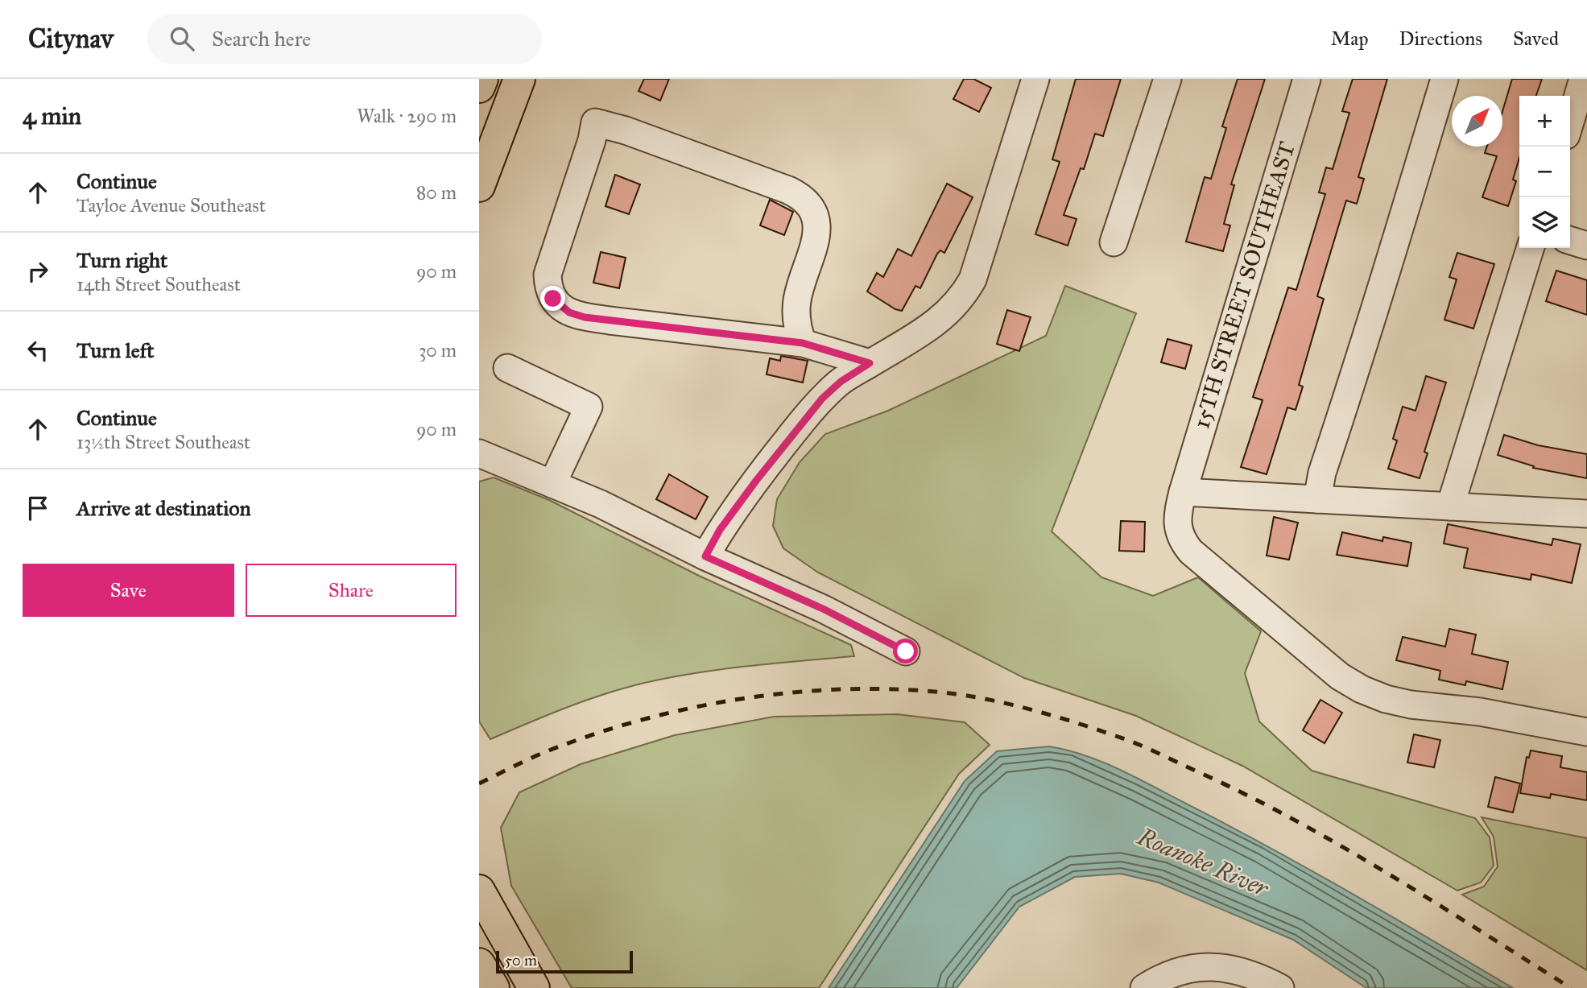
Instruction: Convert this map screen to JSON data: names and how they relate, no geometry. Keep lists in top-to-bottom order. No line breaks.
{"streets":{"street":["15TH STREET SOUTHEAST"]},"water":["Roanoke River"],"scale_bar":"50 m","north":"top right","page":{"header":"Citynav","search":"Search here","nav":["Map","Directions","Saved"],"heading":["4 min","Walk · 290 m"],"map_buttons":["+","−"],"list":[["Continue","Tayloe Avenue Southeast","80 m"],["Turn right","14th Street Southeast","90 m"],["Turn left","30 m"],["Continue","13½th Street Southeast","90 m"],"Arrive at destination"],"buttons":["Save","Share"],"scale":"50 m"}}
